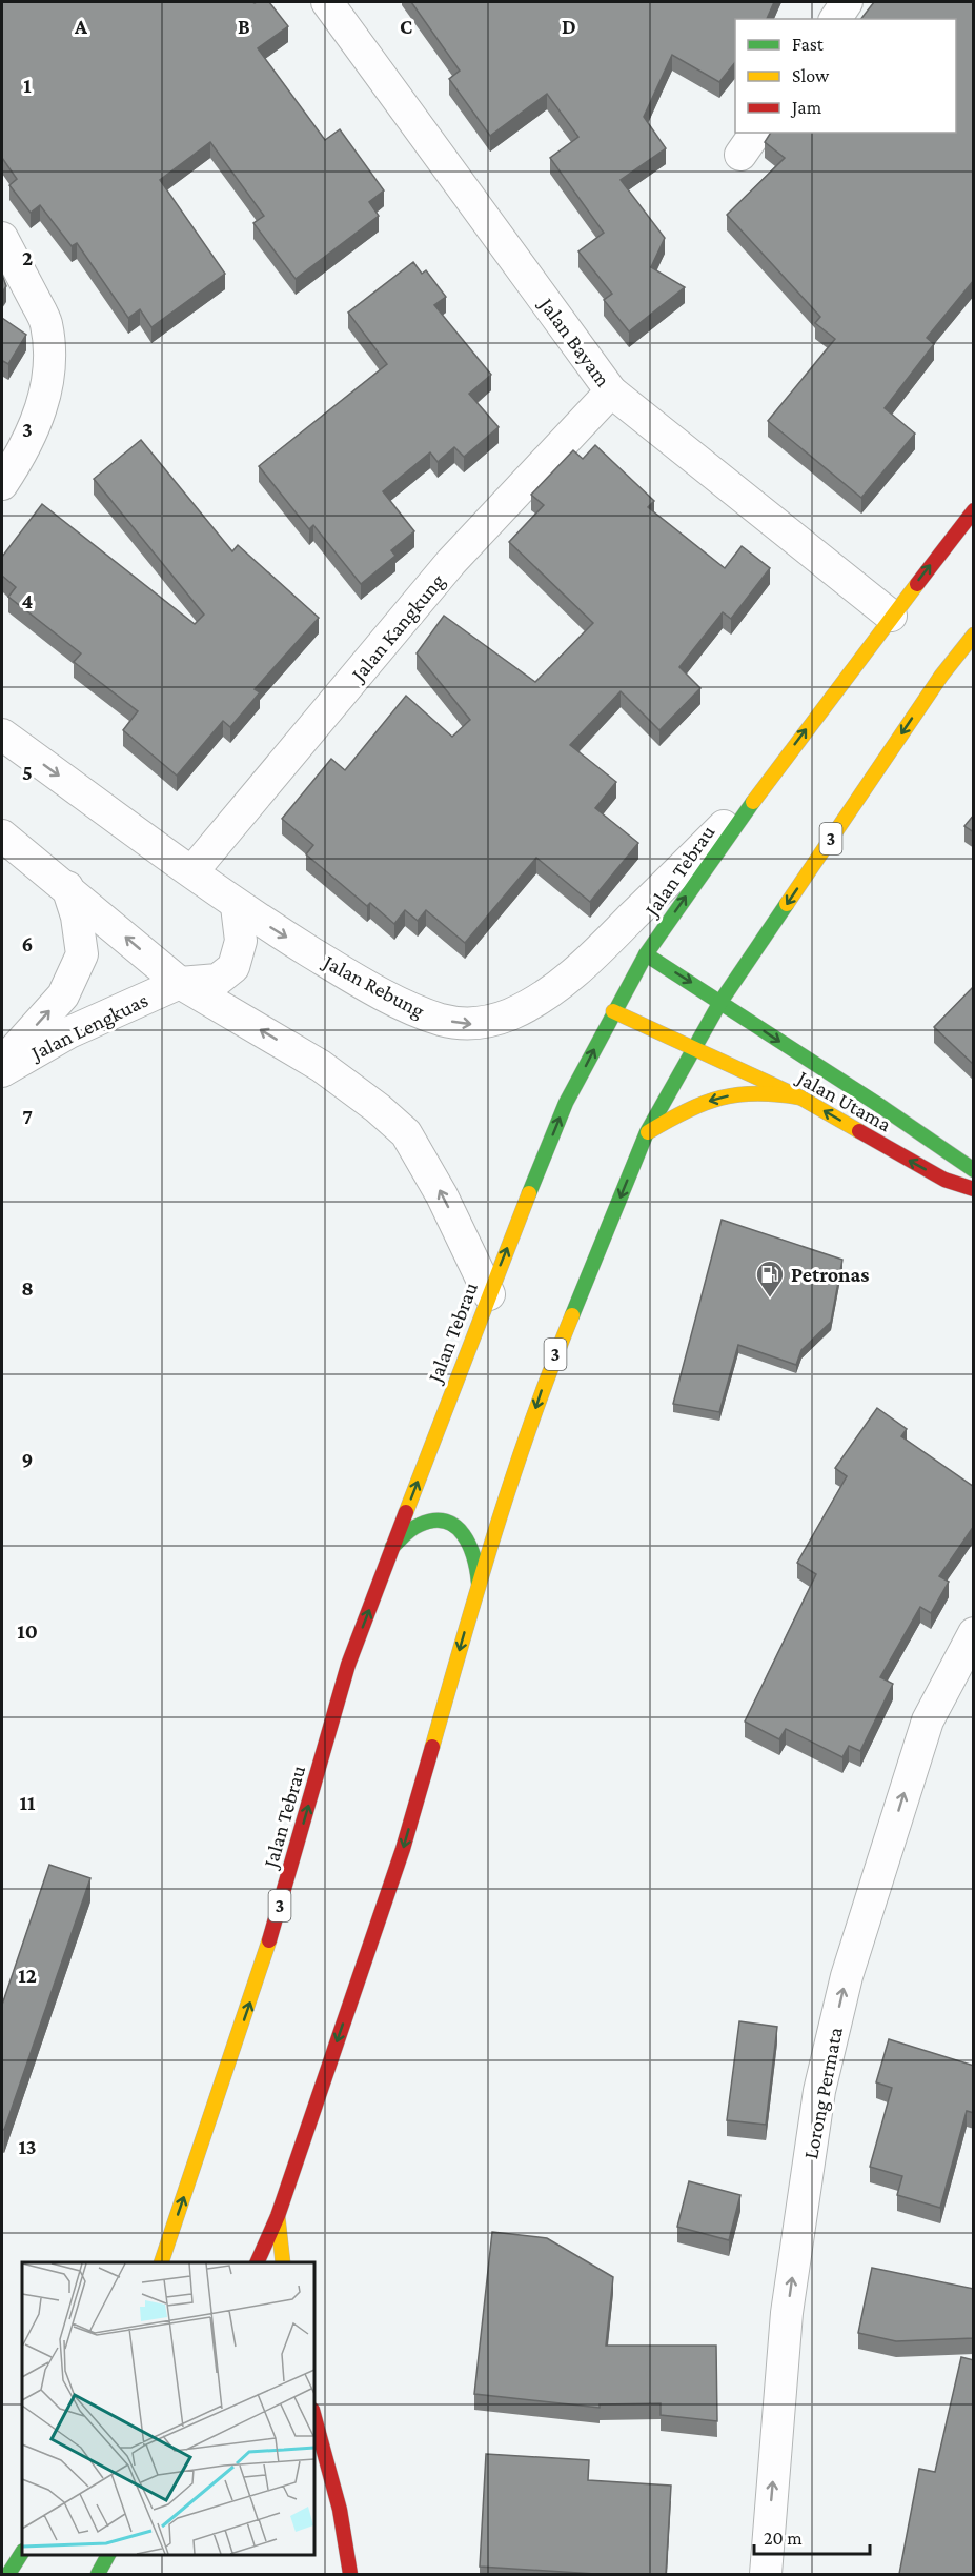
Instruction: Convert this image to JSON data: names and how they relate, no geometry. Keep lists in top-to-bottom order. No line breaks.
{"streets":{"main road":["3","Jalan Tebrau","Jalan Utama"],"street":["Jalan Bayam","Jalan Kangkung","Jalan Rebung","Jalan Lengkuas","Lorong Permata"]},"crossings":[["Jalan Bayam","Jalan Kangkung"],["Jalan Bayam","Jalan Tebrau"],["Jalan Kangkung","Jalan Rebung"],["3","Jalan Utama"],["Jalan Tebrau","Jalan Rebung"],["Jalan Tebrau","Jalan Utama"],["Jalan Rebung","Jalan Lengkuas"]],"one_way":["Jalan Rebung","Jalan Lengkuas","Lorong Permata"],"places":{"fuel station":["Petronas"]},"legend":["Fast","Slow","Jam"],"scale_bar":"20 m","grid":{"columns":["A","B","C","D"],"rows":["1","2","3","4","5","6","7","8","9","10","11","12","13"]}}
